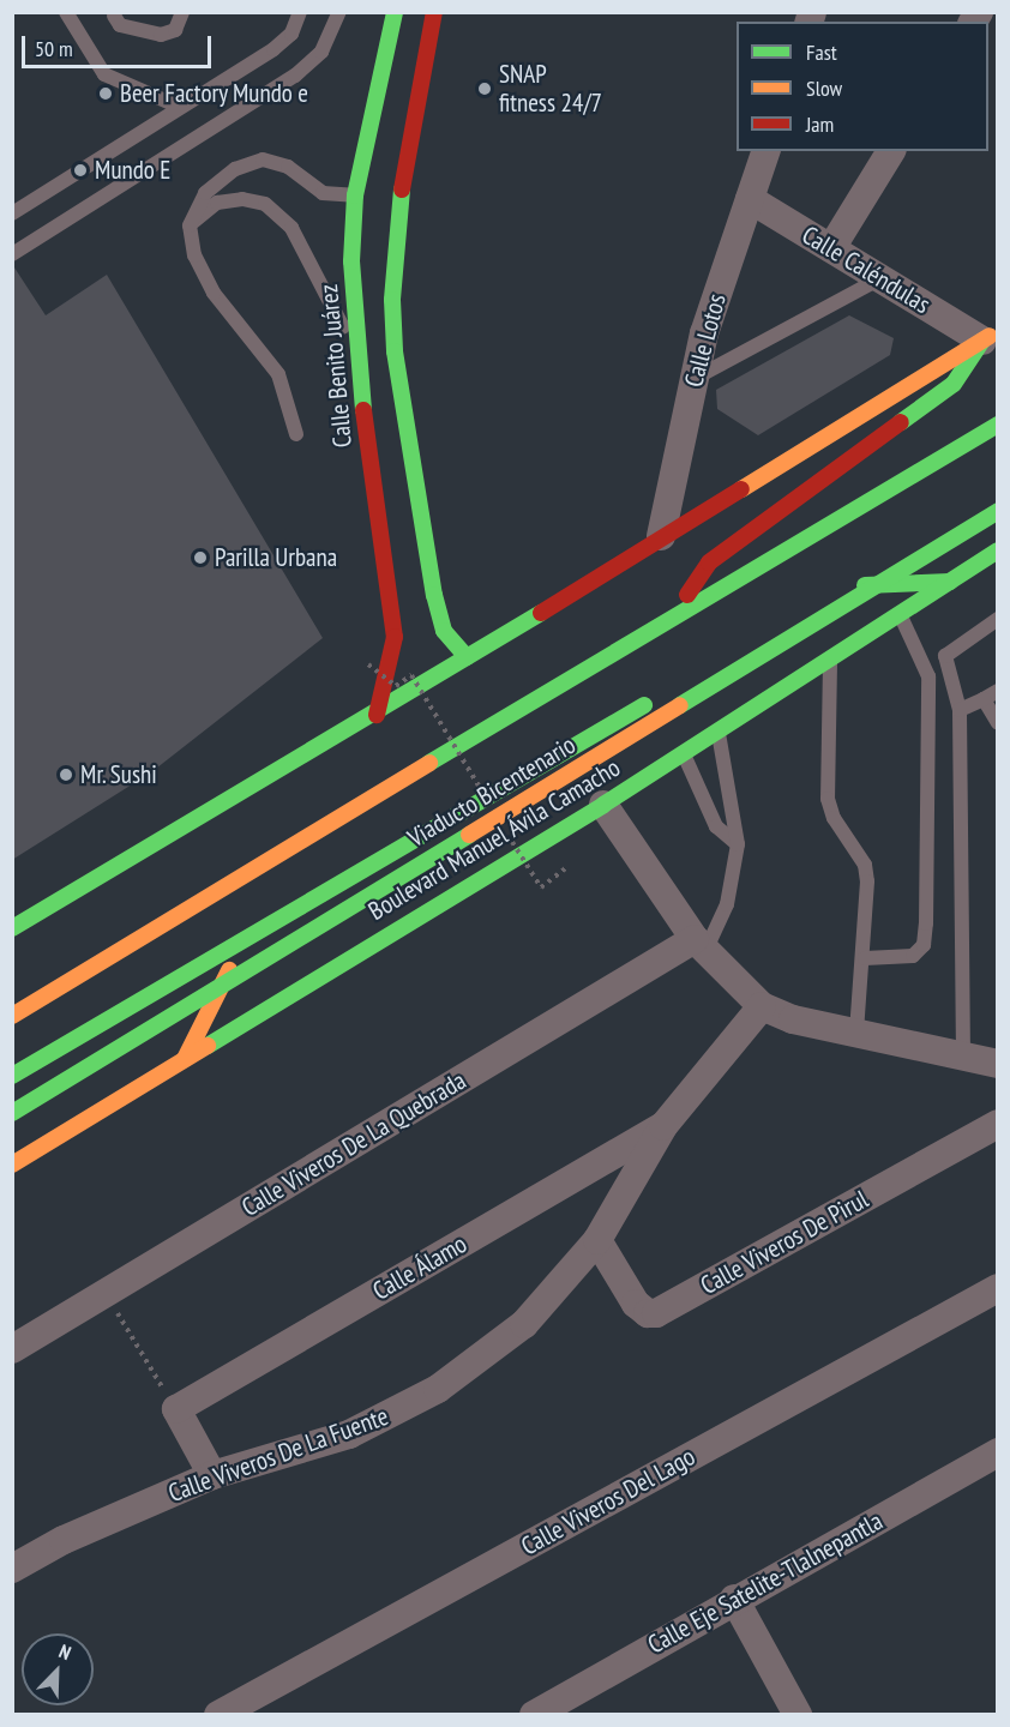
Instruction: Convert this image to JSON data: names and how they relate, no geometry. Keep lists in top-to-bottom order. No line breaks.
{"streets":{"main road":["Calle Benito Juárez","Viaducto Bicentenario","Boulevard Manuel Ávila Camacho"],"street":["Calle Caléndulas","Calle Lotos","Calle Viveros De La Quebrada","Calle Viveros De Pirul","Calle Álamo","Calle Viveros De La Fuente","Calle Viveros Del Lago","Calle Eje Satelite-Tlalnepantla"]},"crossings":[["Calle Caléndulas","Calle Lotos"],["Calle Viveros De Pirul","Calle Viveros De La Fuente"],["Calle Álamo","Calle Viveros De La Fuente"]],"places":["SNAP fitness 24/7","Beer Factory Mundo e","Mundo E","Parilla Urbana","Mr. Sushi"],"legend":["Fast","Slow","Jam"],"scale_bar":"50 m","north":"top right"}
